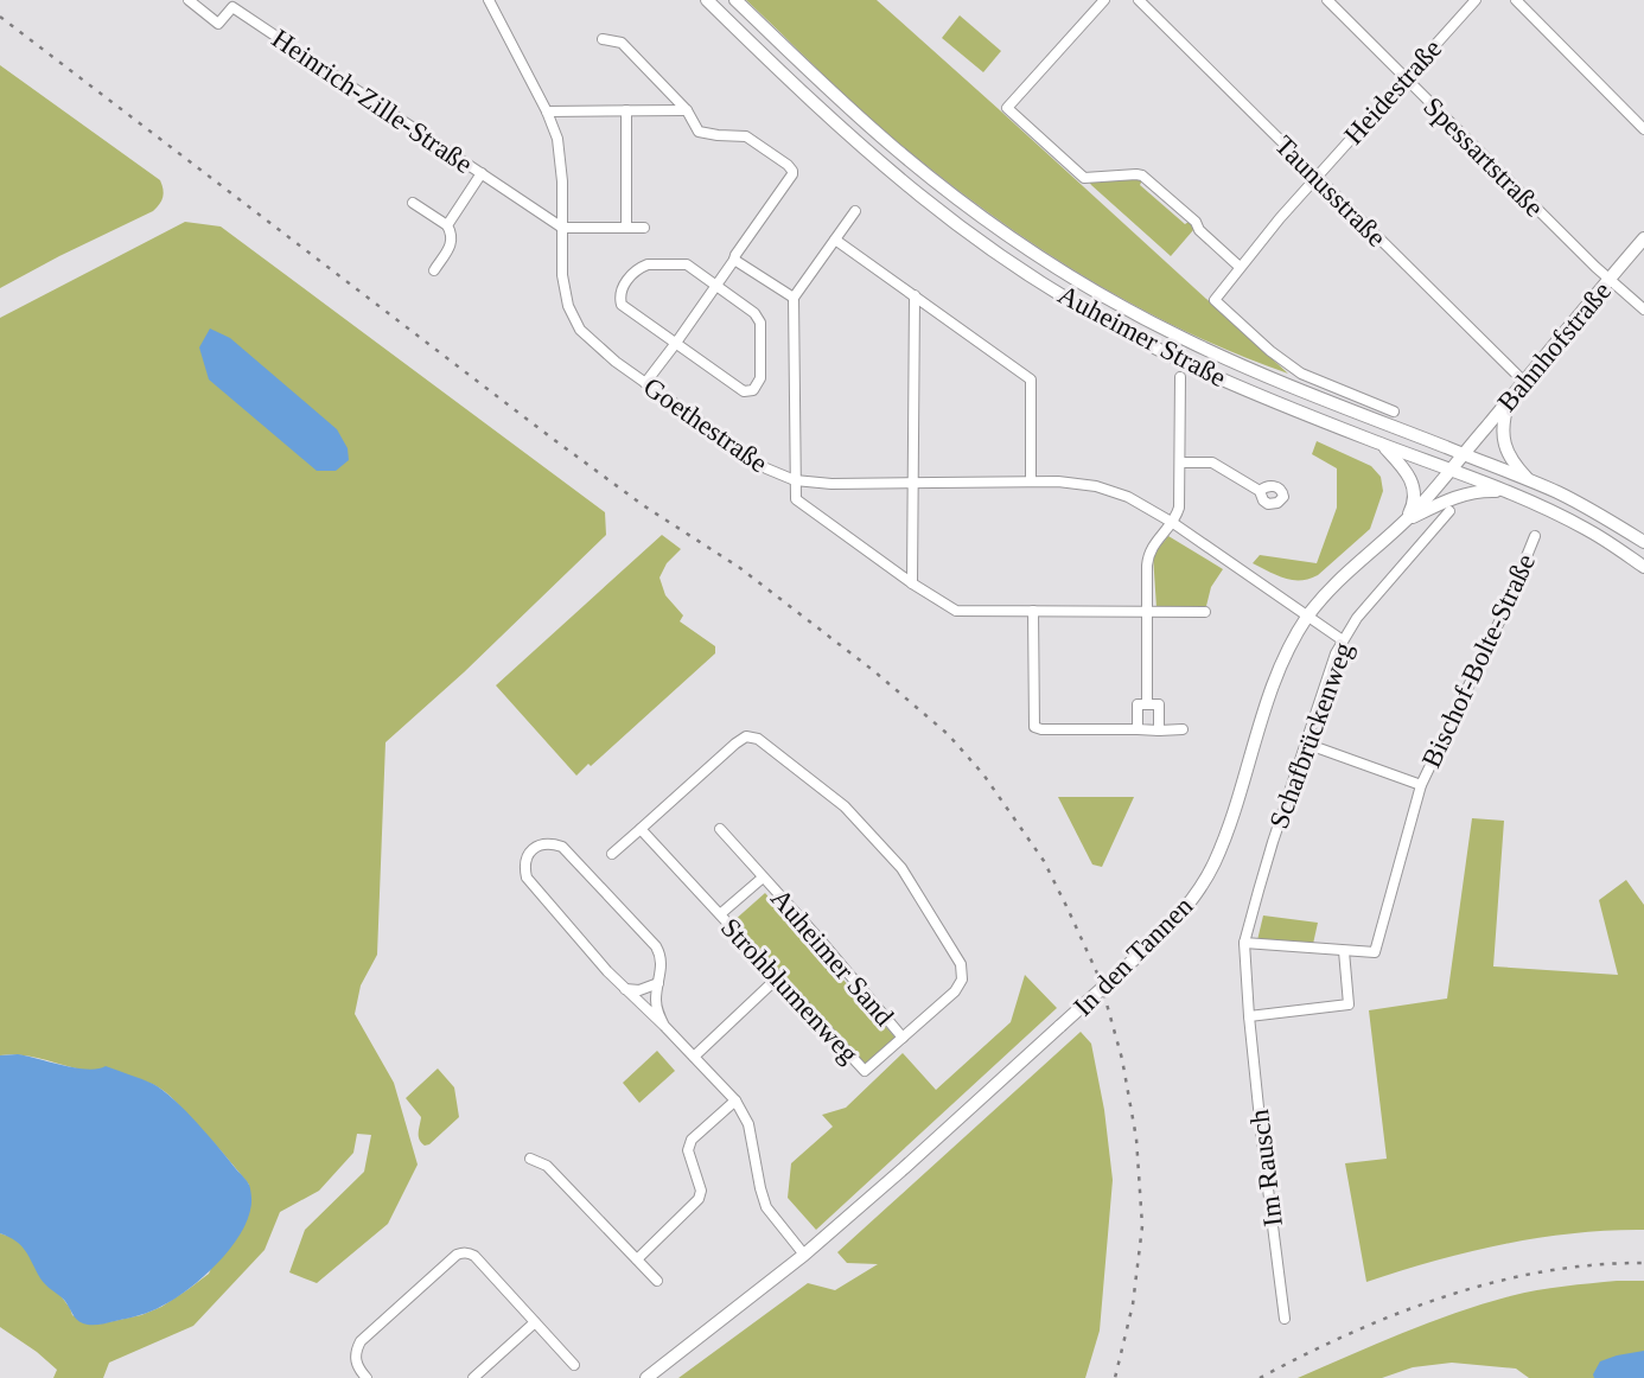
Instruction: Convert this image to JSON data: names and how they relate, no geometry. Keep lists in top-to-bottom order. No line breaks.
{"streets":{"main road":["Auheimer Straße","Bahnhofstraße","In den Tannen"],"street":["Heidestraße","Heinrich-Zille-Straße","Spessartstraße","Taunusstraße","Goethestraße","Bischof-Bolte-Straße","Schafbrückenweg","Auheimer Sand","Strohblumenweg","Im Rausch"]},"crossings":[["Heidestraße","Spessartstraße"],["Heidestraße","Taunusstraße"],["Heinrich-Zille-Straße","Goethestraße"],["Spessartstraße","Bahnhofstraße"],["Taunusstraße","Bahnhofstraße"],["Auheimer Straße","Bahnhofstraße"],["Auheimer Straße","In den Tannen"],["Bahnhofstraße","In den Tannen"],["Goethestraße","Schafbrückenweg"],["Goethestraße","In den Tannen"],["Bischof-Bolte-Straße","Schafbrückenweg"],["Bischof-Bolte-Straße","Im Rausch"],["Schafbrückenweg","Im Rausch"],["Auheimer Sand","Strohblumenweg"]]}
